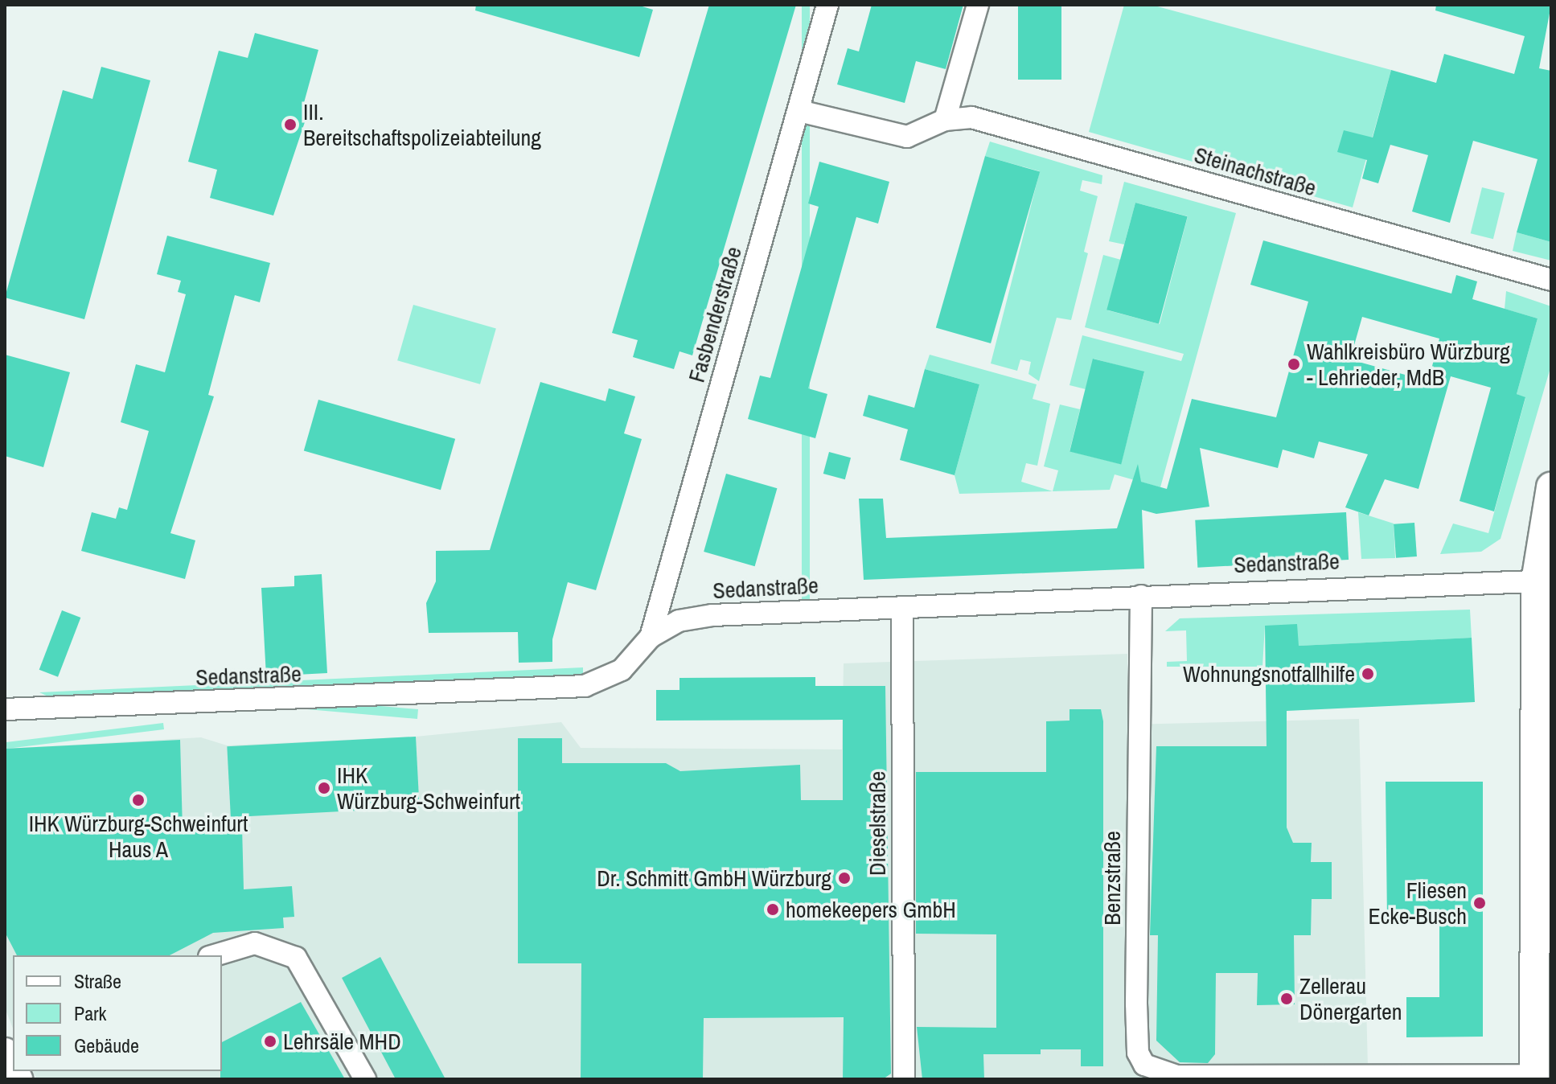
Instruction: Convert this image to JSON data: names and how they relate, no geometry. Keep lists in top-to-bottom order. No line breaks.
{"streets":{"street":["Steinachstraße","Fasbenderstraße","Sedanstraße","Dieselstraße","Benzstraße"]},"crossings":[["Steinachstraße","Fasbenderstraße"],["Fasbenderstraße","Sedanstraße"],["Sedanstraße","Dieselstraße"],["Sedanstraße","Benzstraße"]],"places":["III. Bereitschaftspolizeiabteilung","Wahlkreisbüro Würzburg - Lehrieder, MdB","Wohnungsnotfallhilfe","IHK Würzburg-Schweinfurt","IHK Würzburg-Schweinfurt Haus A","Dr. Schmitt GmbH Würzburg","Fliesen Ecke-Busch","homekeepers GmbH","Zellerau Dönergarten","Lehrsäle MHD"],"legend":["Straße","Park","Gebäude"]}
